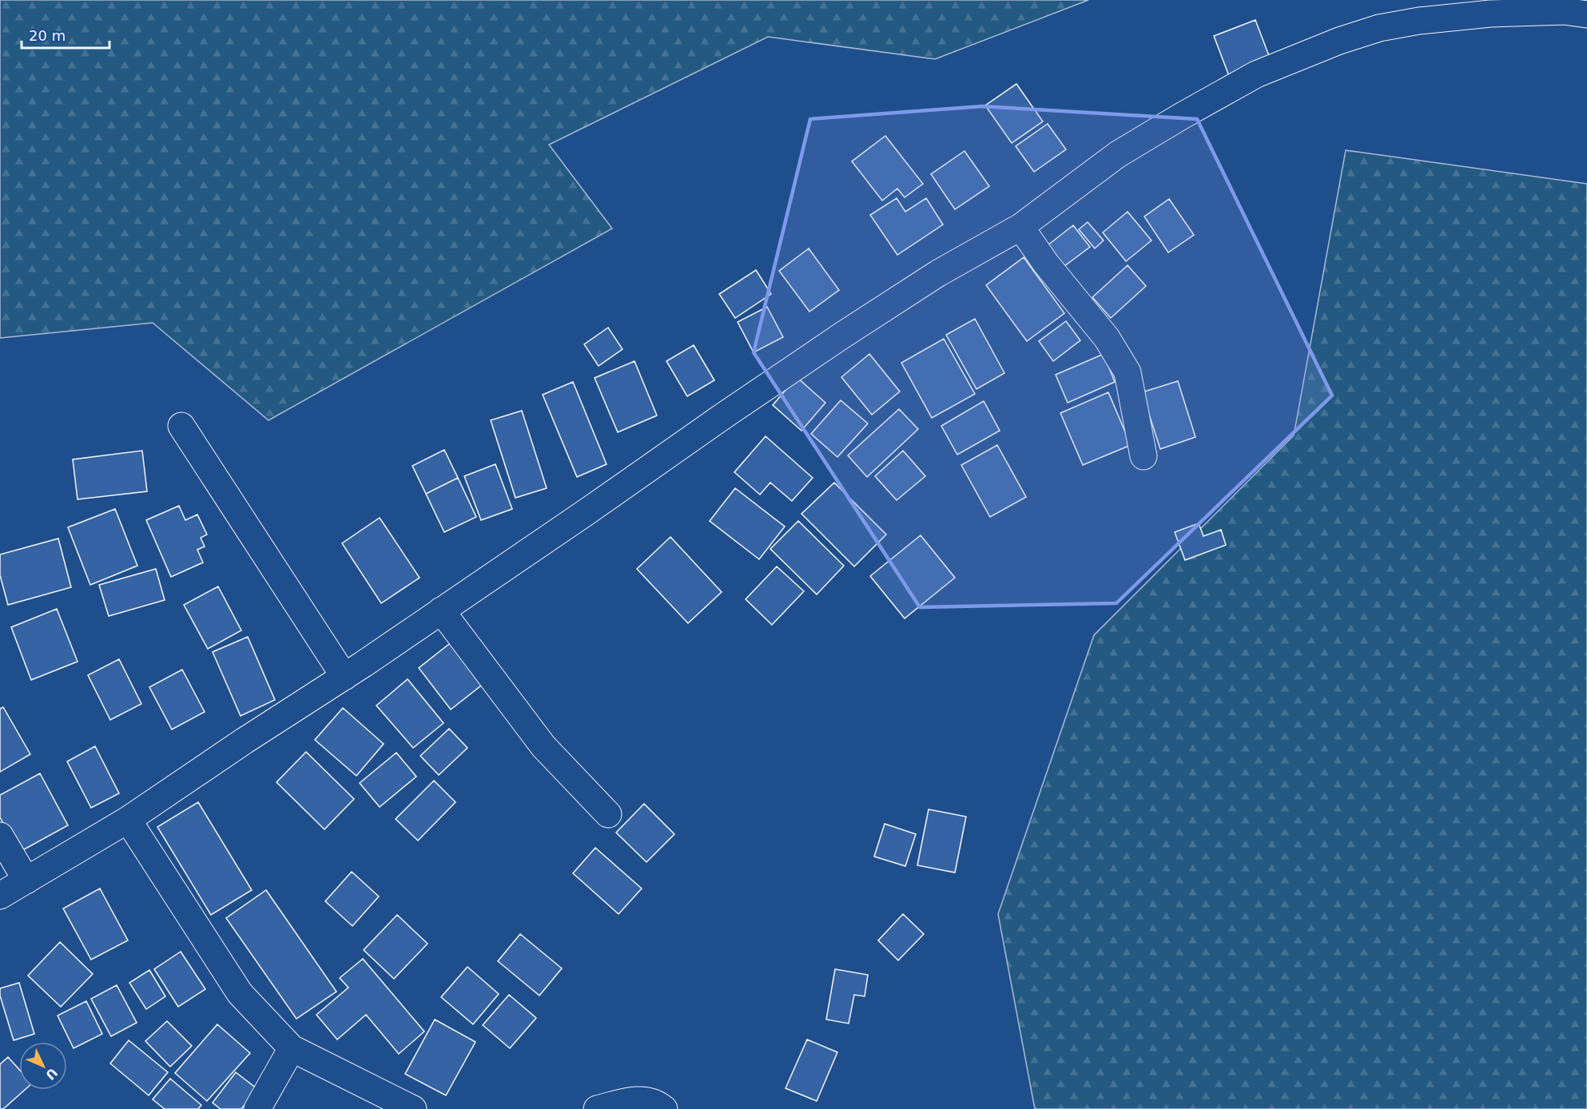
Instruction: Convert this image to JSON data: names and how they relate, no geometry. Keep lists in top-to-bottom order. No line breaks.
{"scale_bar":"20 m","north":"bottom right"}
